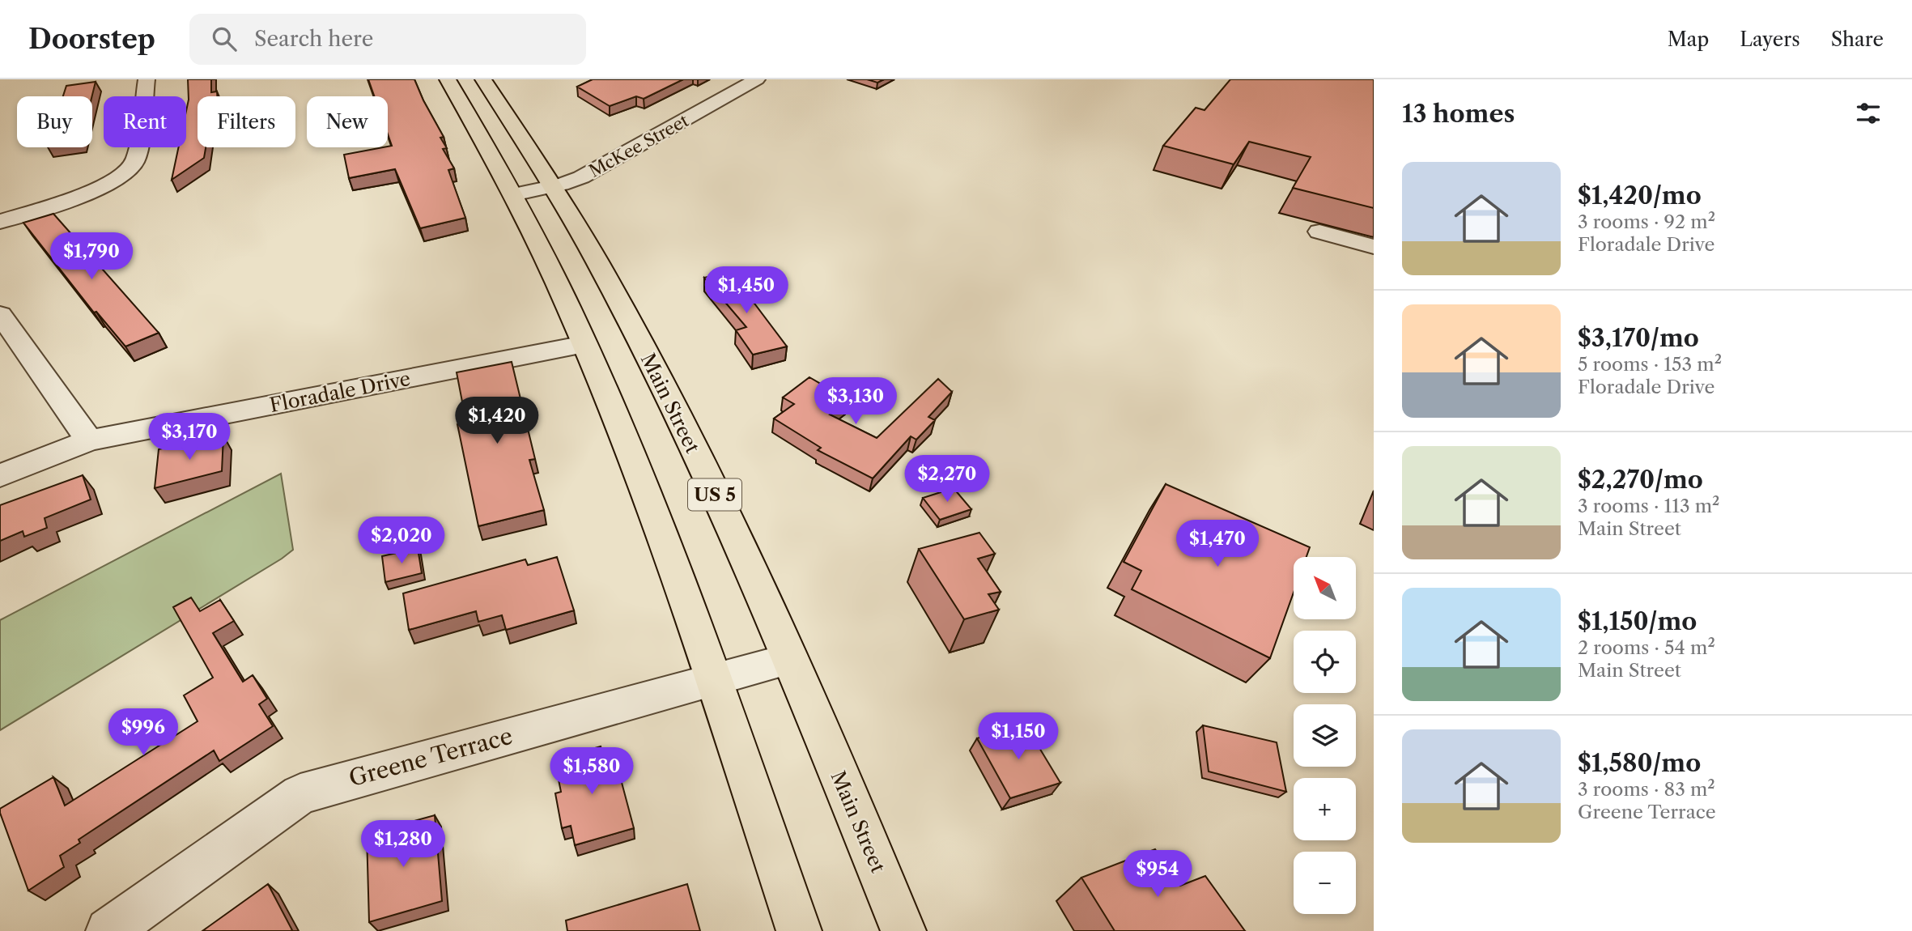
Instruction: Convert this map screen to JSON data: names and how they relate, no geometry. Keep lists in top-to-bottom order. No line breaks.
{"streets":{"highway":["Main Street","US 5"],"street":["McKee Street","Floradale Drive","Greene Terrace"]},"crossings":[["McKee Street","Main Street"],["Main Street","Greene Terrace"]],"north":"top left","page":{"header":"Doorstep","search":"Search here","nav":["Map","Layers","Share"],"heading":"13 homes","chip":["Buy","Rent","Filters","New"],"list":[{"name":"$1,420/mo","note":"3 rooms · 92 m² · Floradale Drive"},{"name":"$3,170/mo","note":"5 rooms · 153 m² · Floradale Drive"},{"name":"$2,270/mo","note":"3 rooms · 113 m² · Main Street"},{"name":"$1,150/mo","note":"2 rooms · 54 m² · Main Street"},{"name":"$1,580/mo","note":"3 rooms · 83 m² · Greene Terrace"}],"price":["$1,790","$1,450","$3,130","$1,420","$3,170","$2,270","$2,020","$1,470","$996","$1,150","$1,580","$1,280","$954"],"map_buttons":["+","−"]}}
